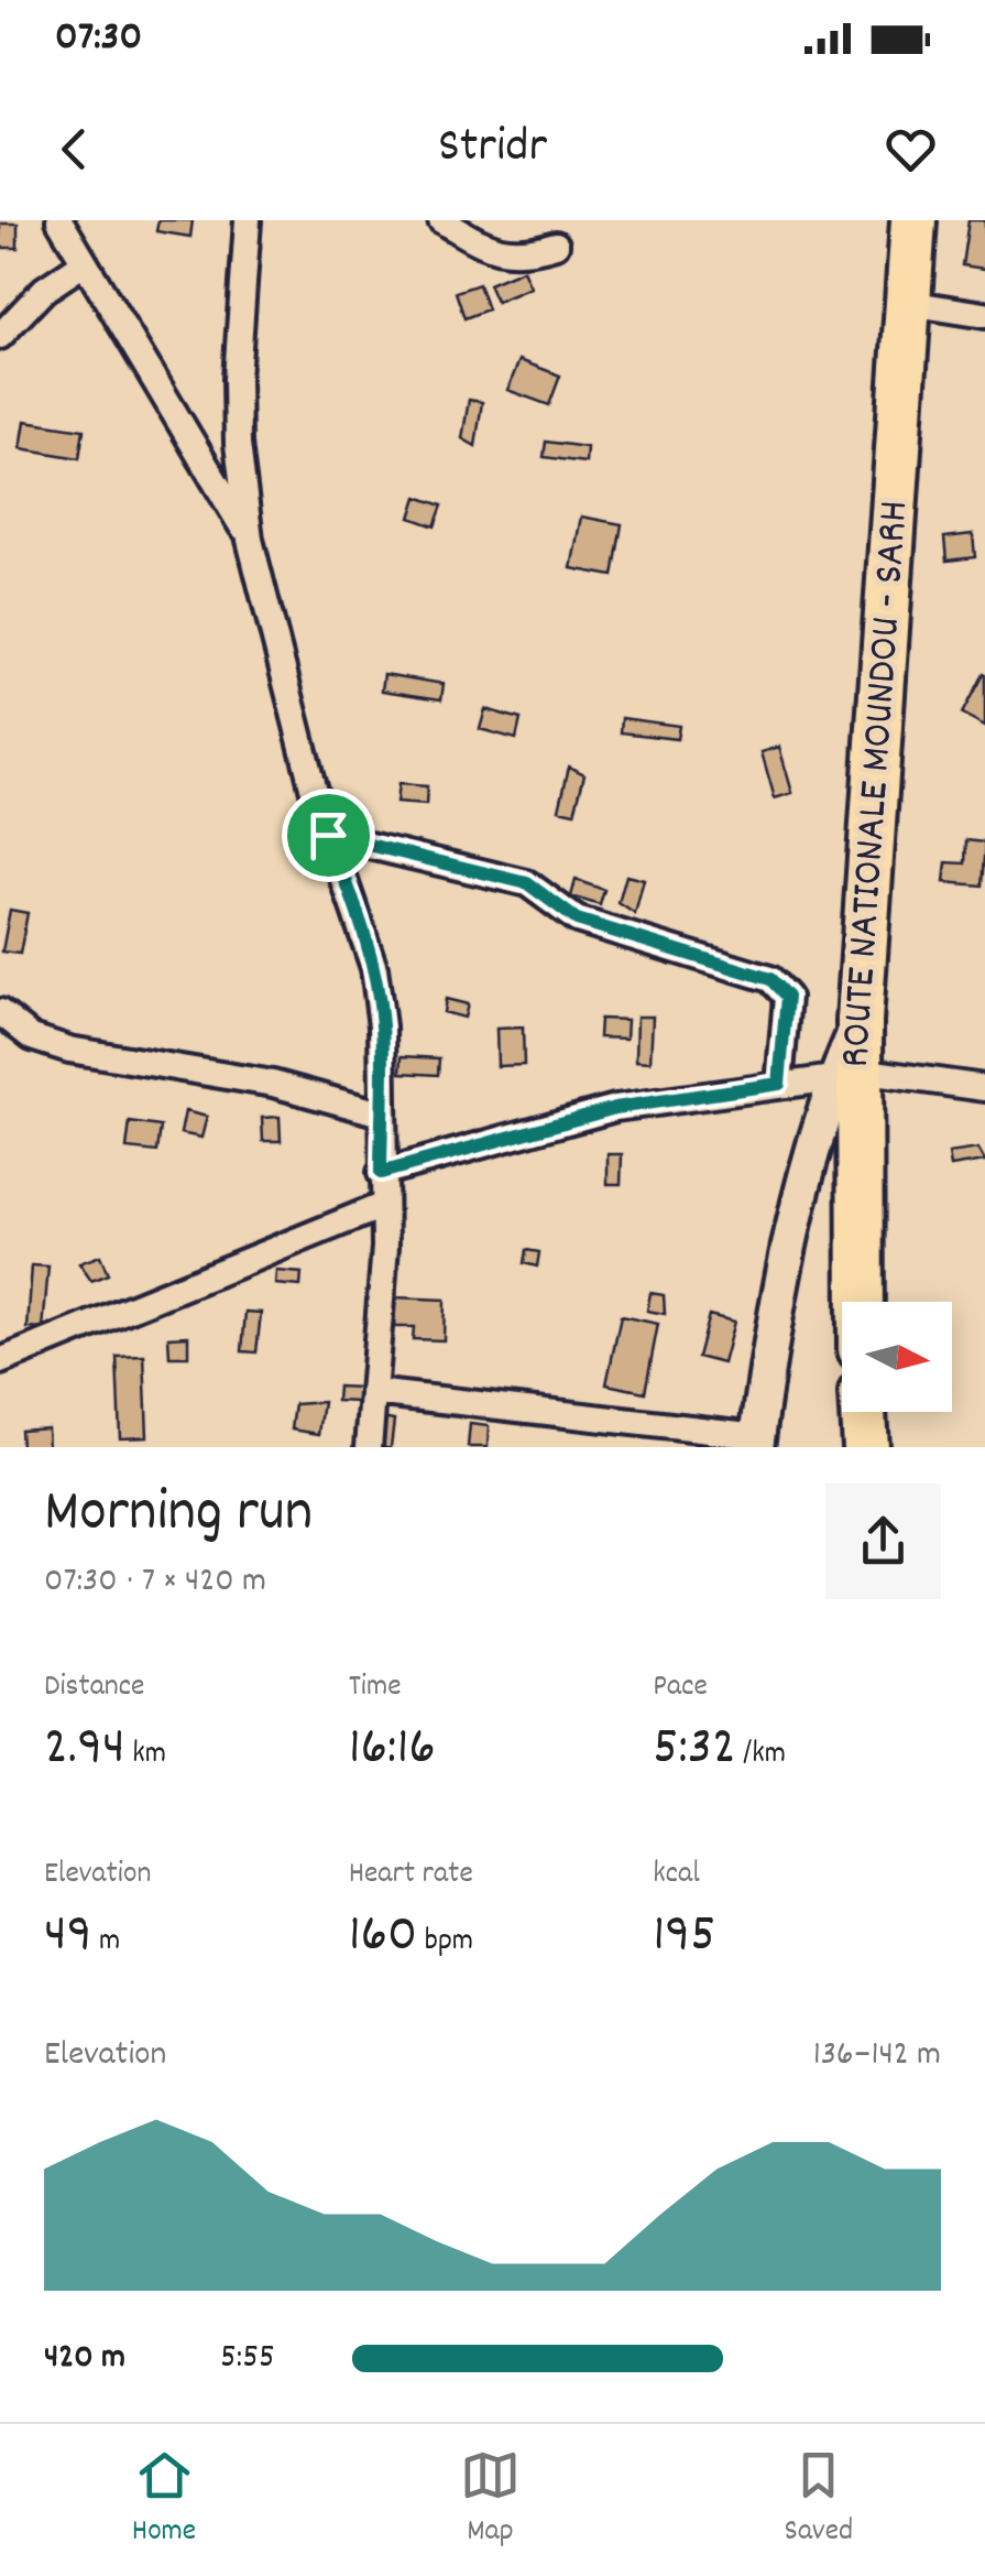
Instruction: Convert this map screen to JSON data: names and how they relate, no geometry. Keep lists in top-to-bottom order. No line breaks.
{"streets":{"highway":["ROUTE NATIONALE MOUNDOU - SARH"]},"north":"right","page":{"status":"07:30","header":"Stridr","heading":["Morning run","07:30 · 7 × 420 m"],"stats":[["Distance","2.94 km"],["Time","16:16"],["Pace","5:32 /km"],["Elevation","49 m"],["Heart rate","160 bpm"],["kcal","195"]],"chart":["Elevation","136–142 m"],"list":[{"name":"420 m","note":"5:55"}],"tabs":["Home","Map","Saved"]}}
